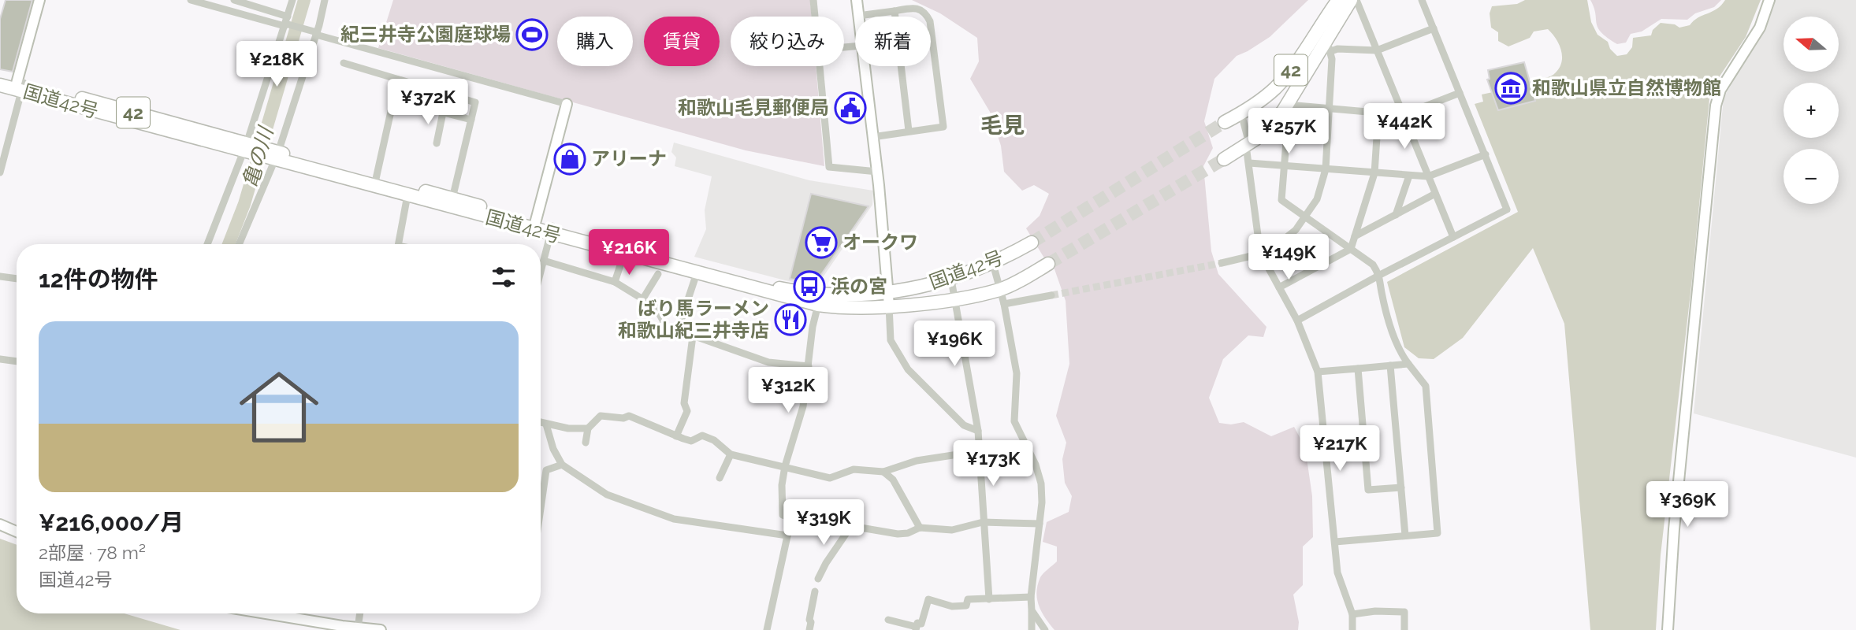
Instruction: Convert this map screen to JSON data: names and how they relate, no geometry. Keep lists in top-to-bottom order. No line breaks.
{"streets":{"highway":["42","国道42号"]},"districts":["毛見"],"water":["亀の川"],"places":{"sports":["紀三井寺公園庭球場"],"museum":["和歌山県立自然博物館"],"public building":["和歌山毛見郵便局"],"shop":["アリーナ"],"supermarket":["オークワ"],"bus stop":["浜の宮"],"restaurant":["ばり馬ラーメン 和歌山紀三井寺店"]},"north":"left","page":{"map_buttons":["+","−"],"chip":["購入","賃貸","絞り込み","新着"],"price":["¥218K","¥372K","¥442K","¥257K","¥216K","¥149K","¥196K","¥312K","¥217K","¥173K","¥369K","¥319K"],"heading":"12件の物件","list":[{"name":"¥216,000/月","note":"2部屋 · 78 m² · 国道42号"}]}}
